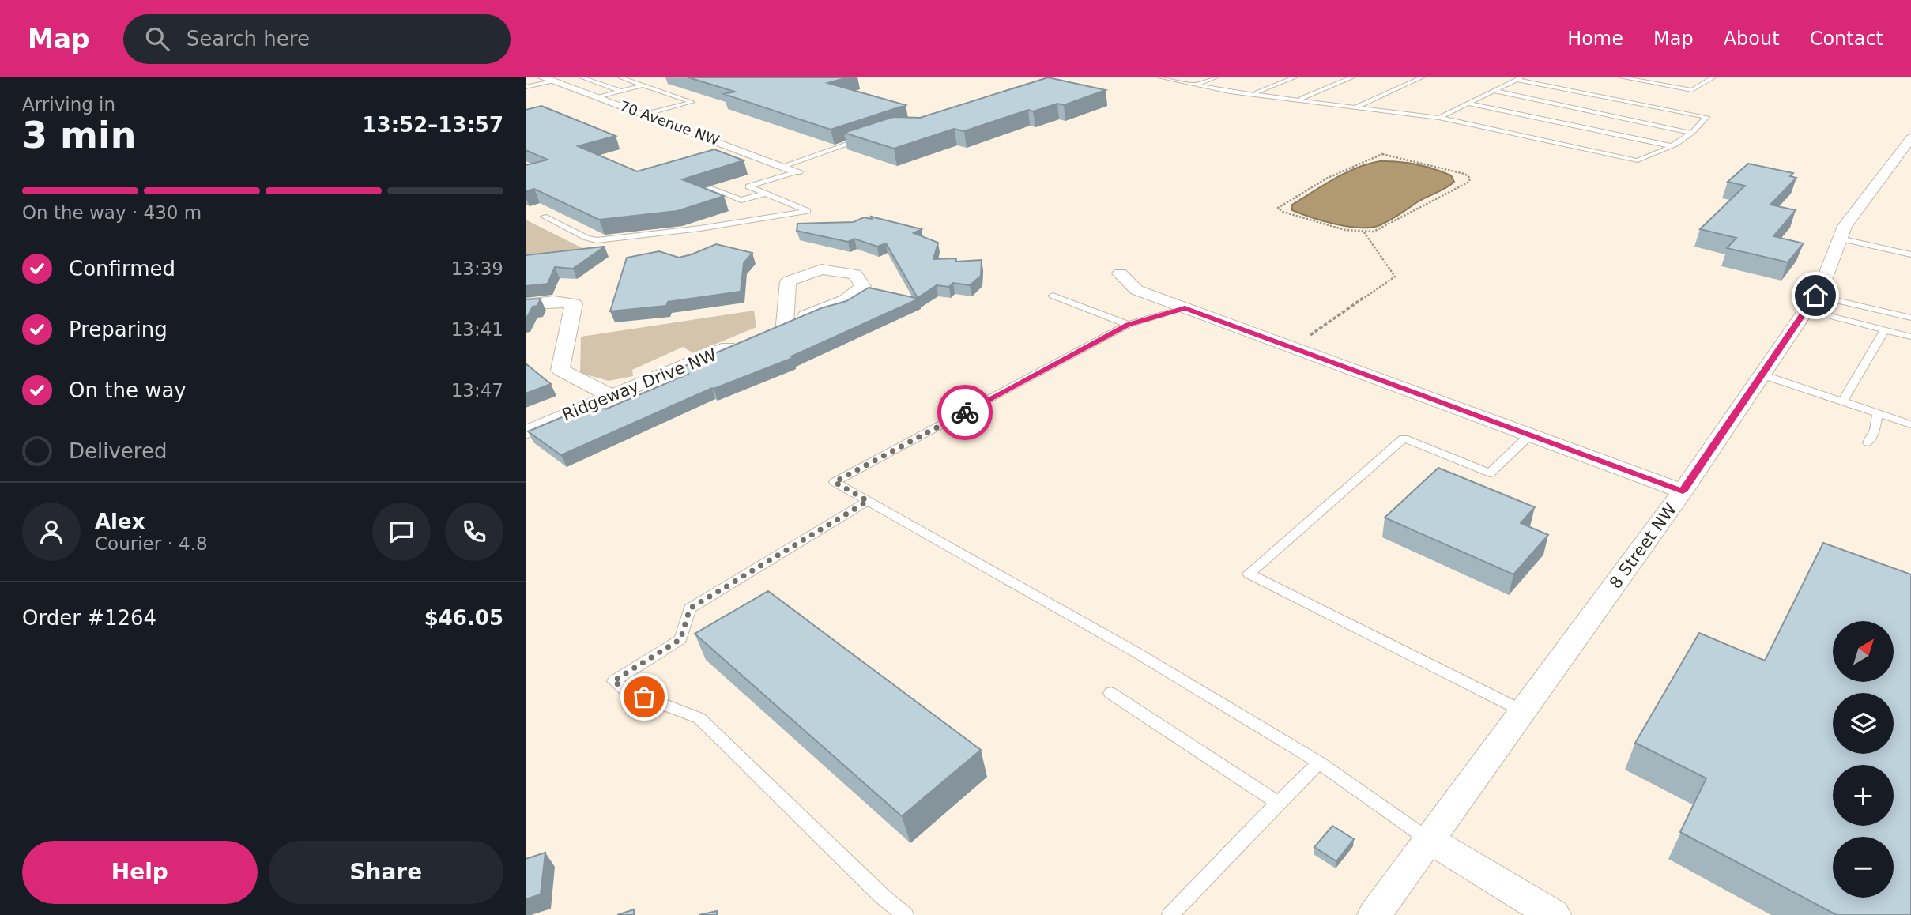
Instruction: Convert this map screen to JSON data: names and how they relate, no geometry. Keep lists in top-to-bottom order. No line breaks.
{"streets":{"street":["70 Avenue NW","Ridgeway Drive NW","8 Street NW"]},"north":"top right","page":{"header":"Map","search":"Search here","nav":["Home","Map","About","Contact"],"heading":["3 min","Arriving in","13:52–13:57"],"panel":["Alex","Courier · 4.8","Order #1264","$46.05"],"bar":"On the way · 430 m","list":[["Confirmed","13:39"],["Preparing","13:41"],["On the way","13:47"],"Delivered"],"map_buttons":["+","−"],"buttons":["Help","Share"]}}
